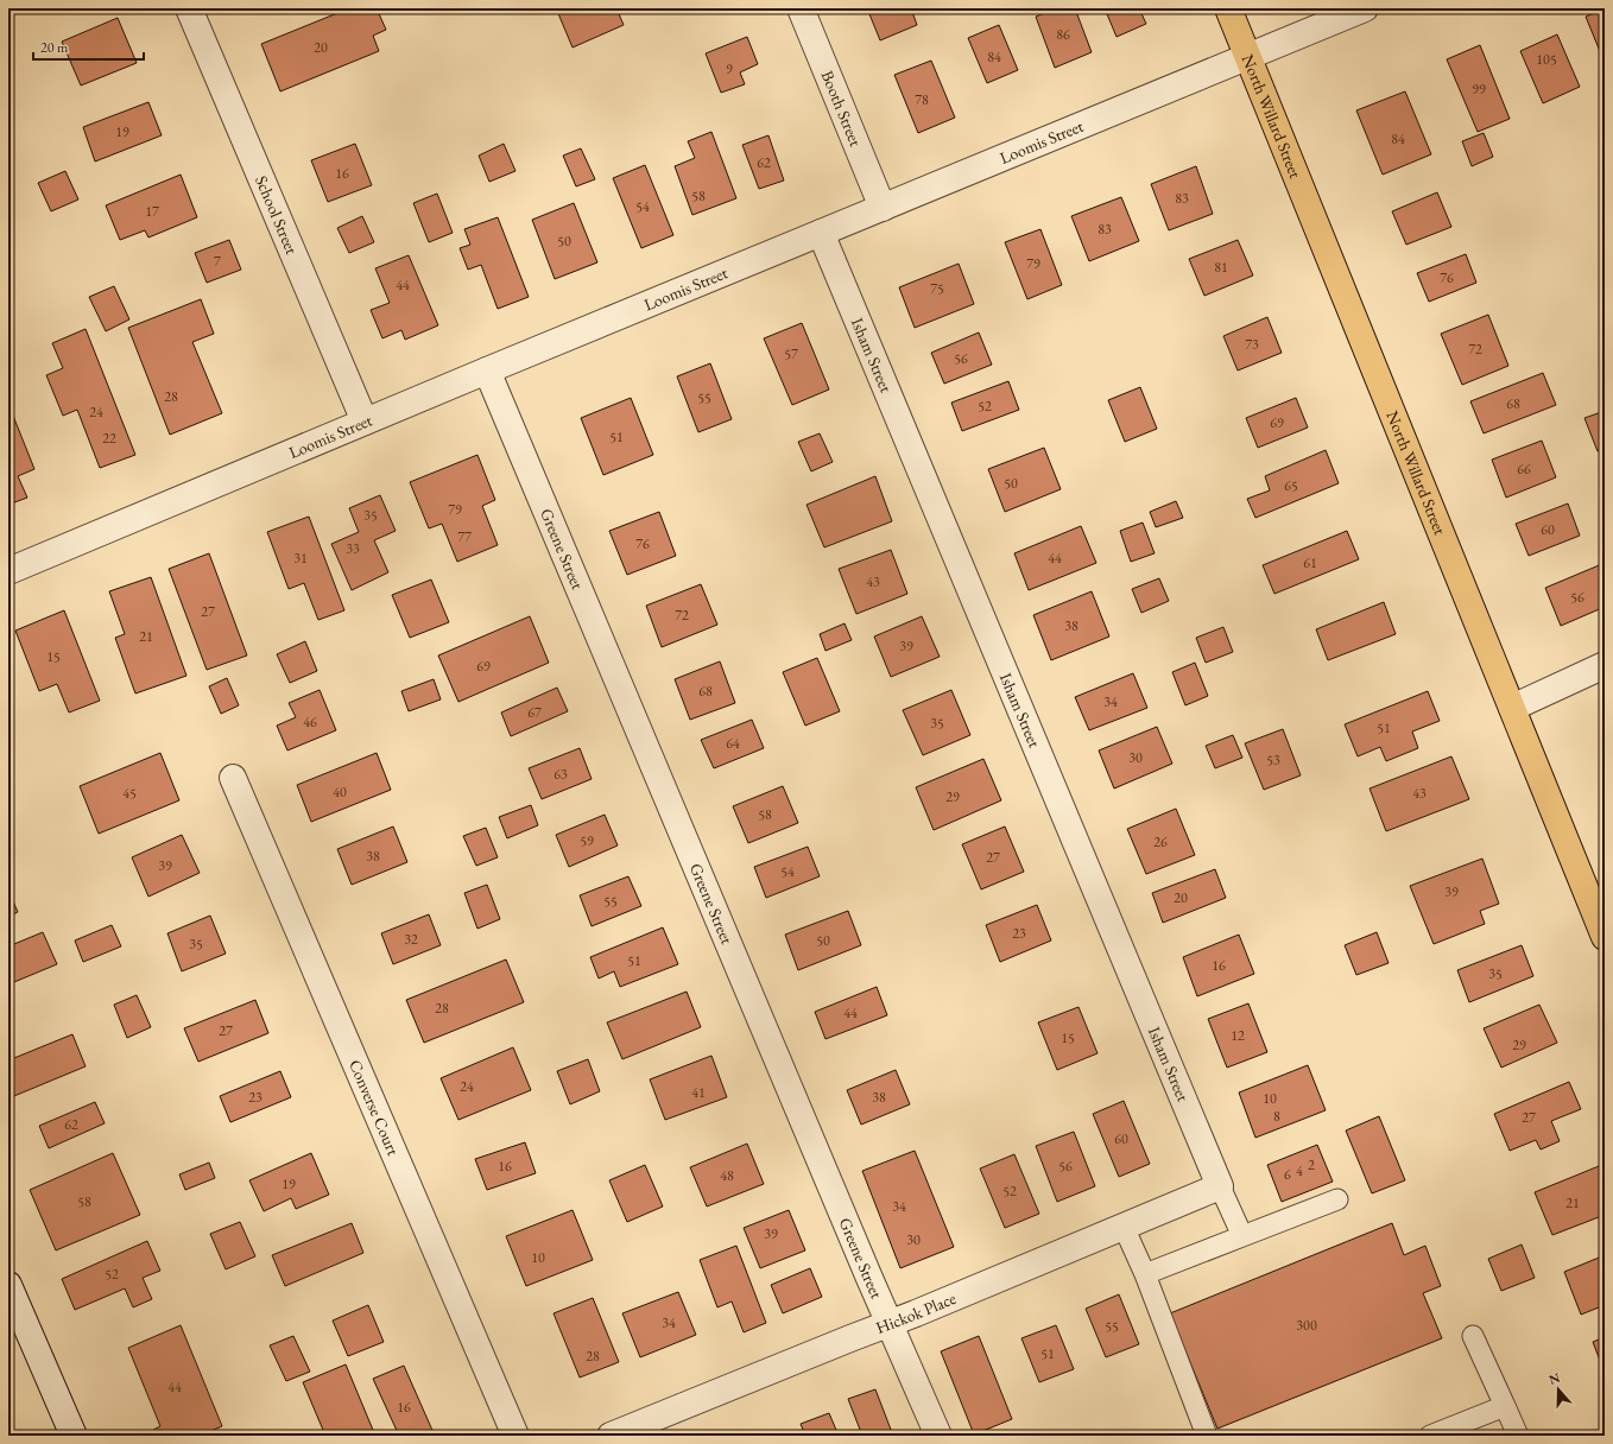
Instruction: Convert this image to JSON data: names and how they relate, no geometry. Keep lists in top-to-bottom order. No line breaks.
{"streets":{"main road":["North Willard Street"],"street":["Booth Street","Loomis Street","School Street","Isham Street","Greene Street","Converse Court","Hickok Place"]},"crossings":[["Booth Street","Loomis Street"],["North Willard Street","Loomis Street"],["Loomis Street","School Street"],["Loomis Street","Isham Street"],["Loomis Street","Greene Street"],["Isham Street","Hickok Place"],["Greene Street","Hickok Place"]],"house_numbers":["86","20","84","105","9","99","78","19","84","62","16","58","83","54","17","83","50","7","79","81","76","44","75","73","72","57","56","28","55","68","52","24","69","51","22","66","50","65","79","35","60","77","76","33","31","44","61","43","56","27","72","38","21","39","15","69","68","34","67","46","35","51","64","30","53","63","40","45","43","29","58","59","26","38","27","39","54","39","20","55","23","32","50","35","51","16","35","28","44","27","12","15","29","24","41","23","38","10","8","27","62","60","2","16","56","4","6","48","19","52","58","21","34","39","30","10","52","34","300","55","51","28","44","16"],"scale_bar":"20 m","north":"top"}
